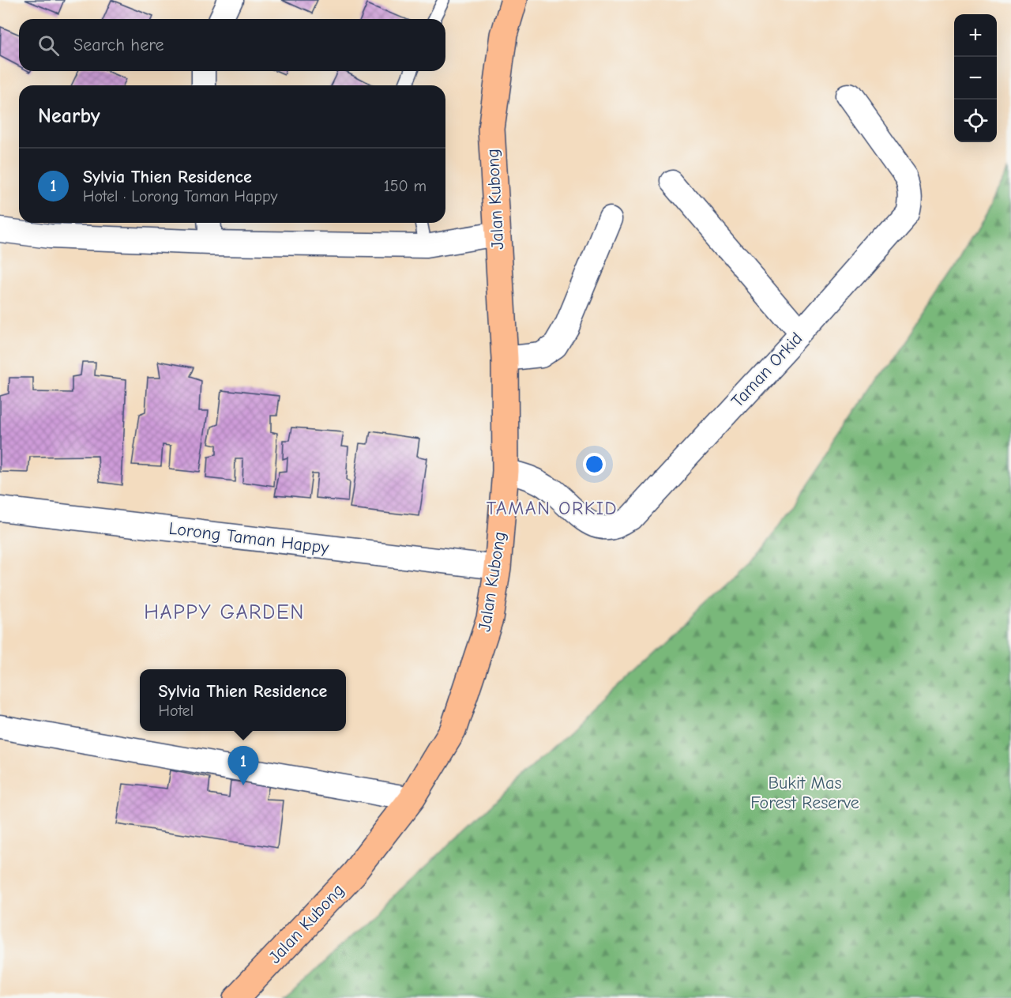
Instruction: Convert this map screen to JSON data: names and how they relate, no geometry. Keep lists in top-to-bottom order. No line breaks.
{"streets":{"highway":["Jalan Kubong"],"street":["Taman Orkid","Lorong Taman Happy"]},"crossings":[["Jalan Kubong","Taman Orkid"],["Jalan Kubong","Lorong Taman Happy"]],"districts":["TAMAN ORKID","HAPPY GARDEN"],"parks":["Bukit Mas Forest Reserve"],"page":{"map_buttons":["+","−"],"search":"Search here","heading":"Nearby","list":[{"mark":"1","name":"Sylvia Thien Residence","note":"Hotel · Lorong Taman Happy","value":"150 m"}],"popup":["Sylvia Thien Residence","Hotel"],"pins":"1"}}
